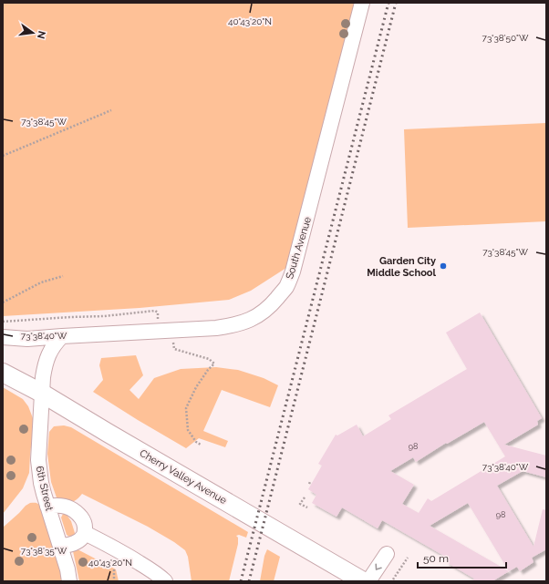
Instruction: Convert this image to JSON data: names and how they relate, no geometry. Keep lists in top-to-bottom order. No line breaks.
{"streets":{"main road":["Cherry Valley Avenue"],"street":["South Avenue","6th Street"]},"crossings":[["Cherry Valley Avenue","6th Street"]],"places":["Garden City Middle School"],"house_numbers":["98","98"],"scale_bar":"50 m","north":"right","coordinates":["40°43'20\"N","73°38'50\"W","73°38'45\"W","73°38'40\"W","73°38'35\"W"]}
